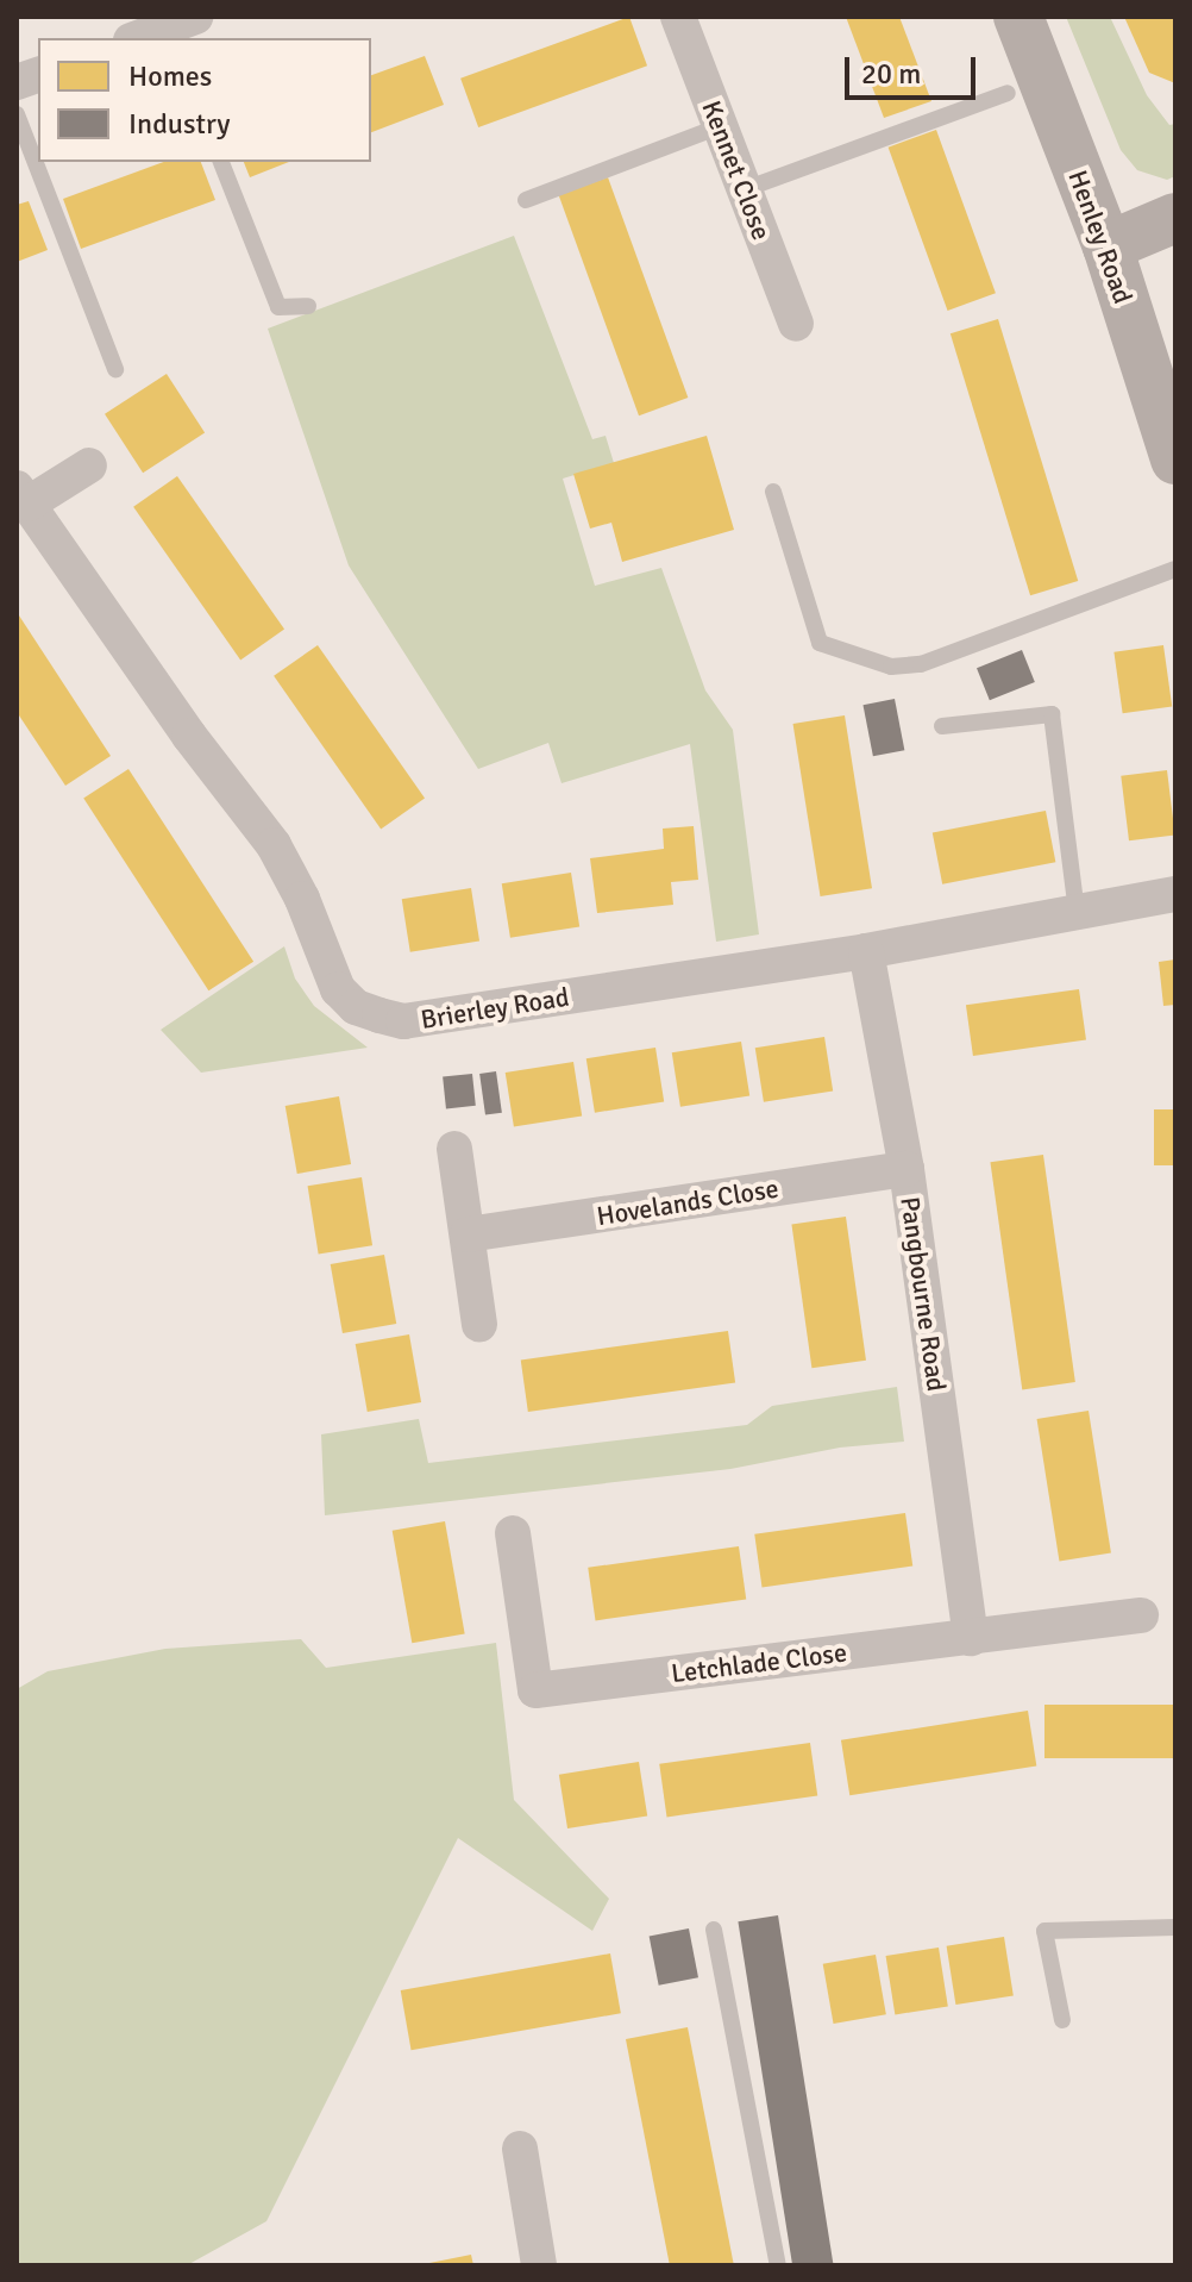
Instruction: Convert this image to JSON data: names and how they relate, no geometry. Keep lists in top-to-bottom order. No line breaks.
{"streets":{"main road":["Henley Road"],"street":["Kennet Close","Brierley Road","Hovelands Close","Pangbourne Road","Letchlade Close"]},"crossings":[["Brierley Road","Pangbourne Road"],["Hovelands Close","Pangbourne Road"],["Pangbourne Road","Letchlade Close"]],"legend":["Homes","Industry"],"scale_bar":"20 m"}
